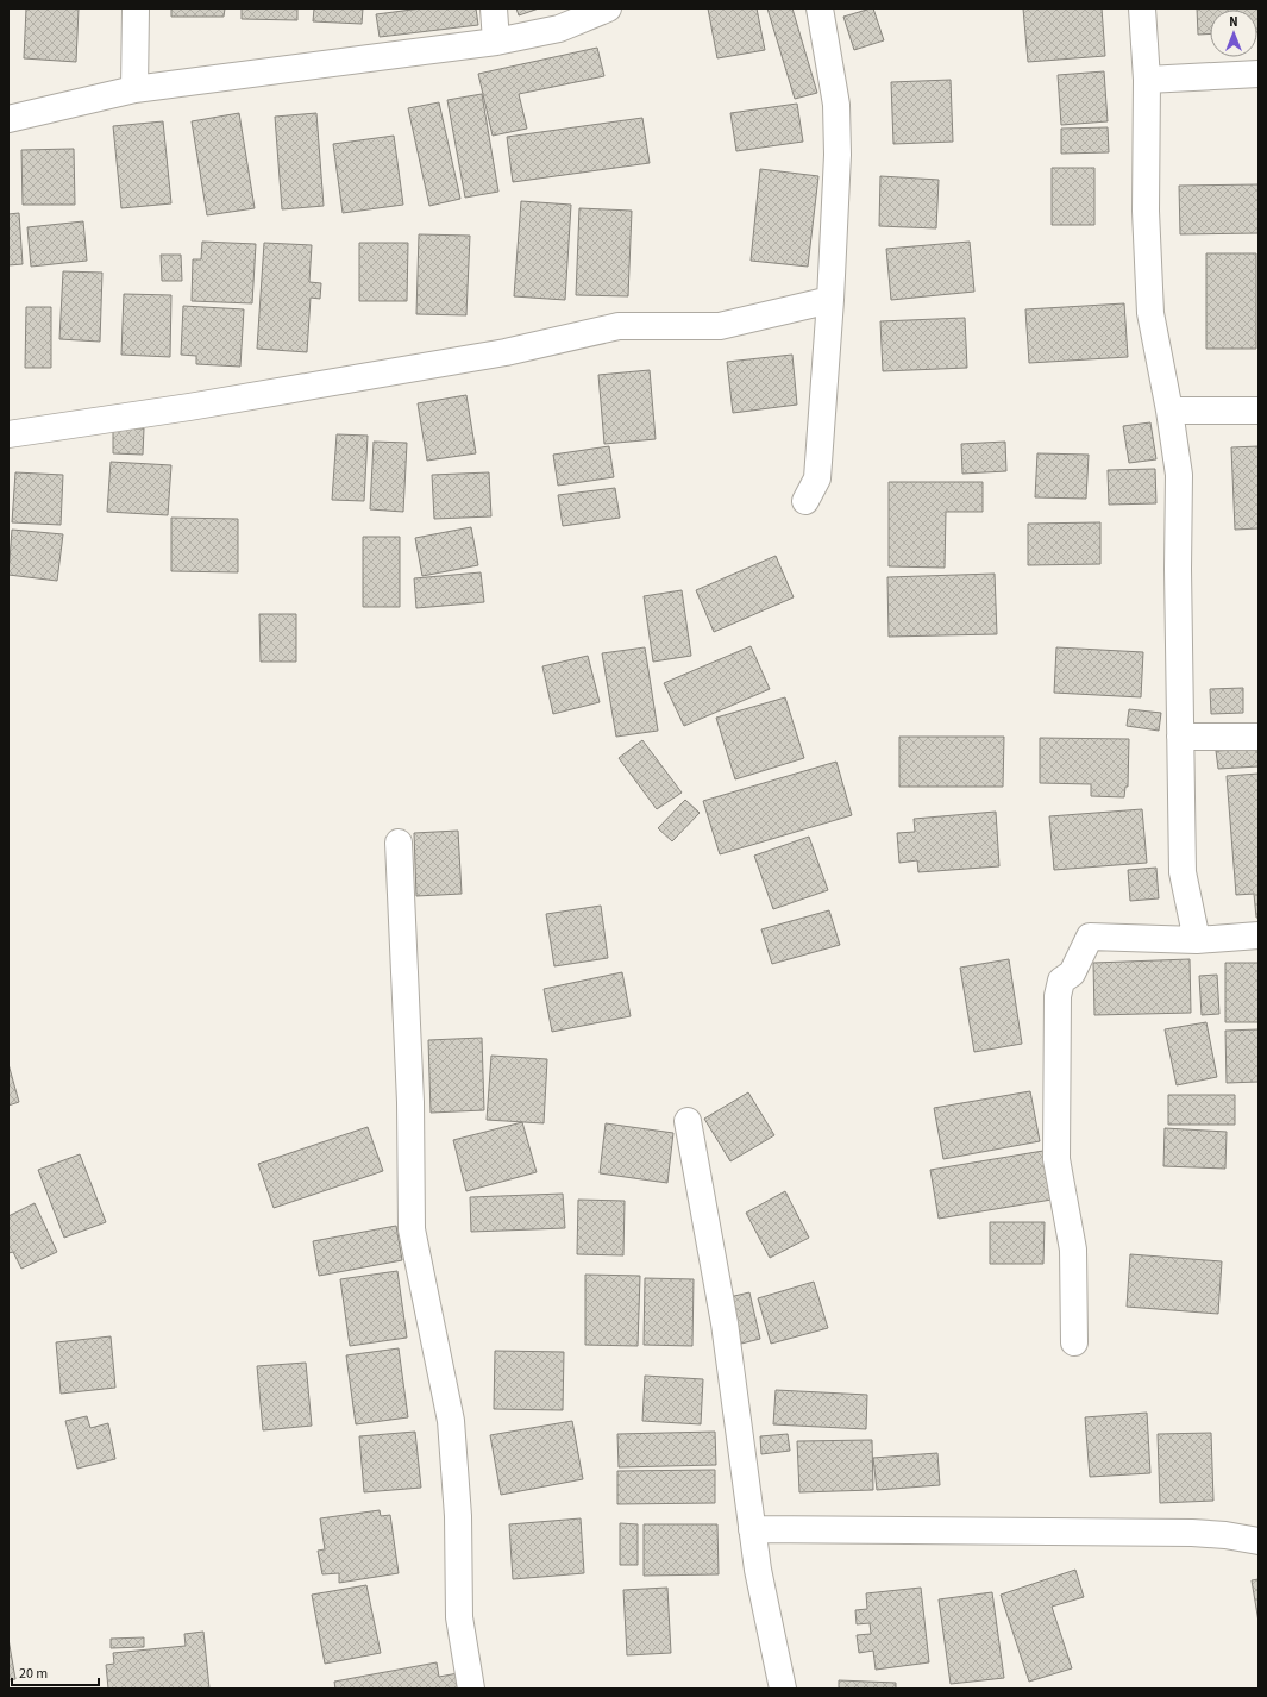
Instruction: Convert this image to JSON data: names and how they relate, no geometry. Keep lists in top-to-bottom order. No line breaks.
{"scale_bar":"20 m","north":"top"}
